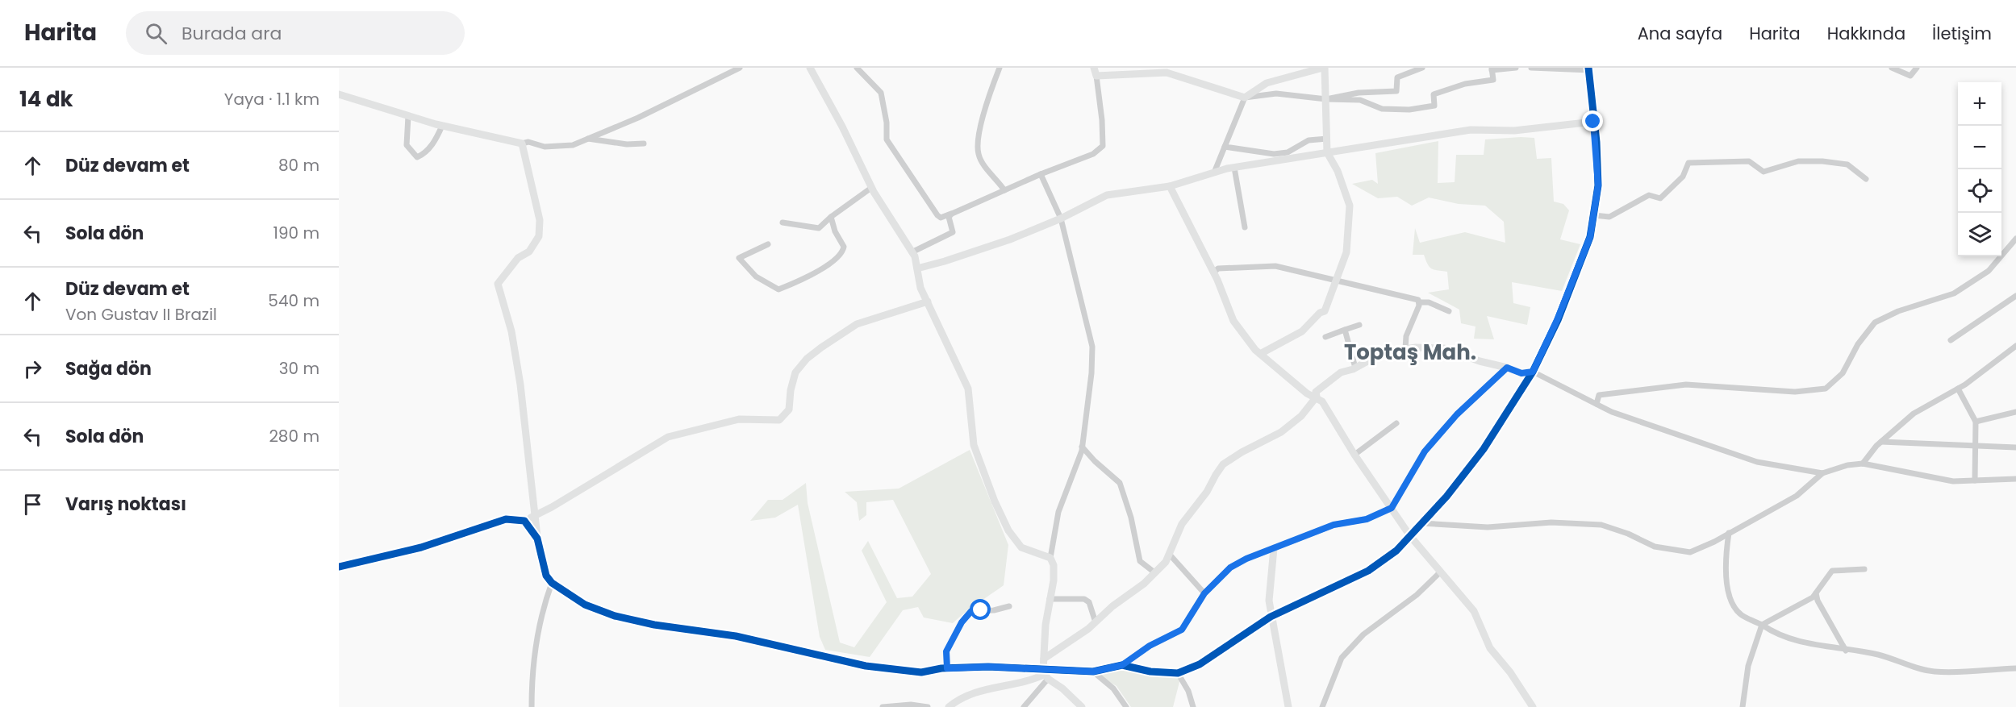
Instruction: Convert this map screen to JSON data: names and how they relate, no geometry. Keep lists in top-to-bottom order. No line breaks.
{"districts":["Toptaş Mah."],"page":{"header":"Harita","search":"Burada ara","nav":["Ana sayfa","Harita","Hakkında","İletişim"],"heading":["14 dk","Yaya · 1.1 km"],"map_buttons":["+","−"],"list":[["Düz devam et","80 m"],["Sola dön","190 m"],["Düz devam et","Von Gustav II Brazil","540 m"],["Sağa dön","30 m"],["Sola dön","280 m"],"Varış noktası"]}}
